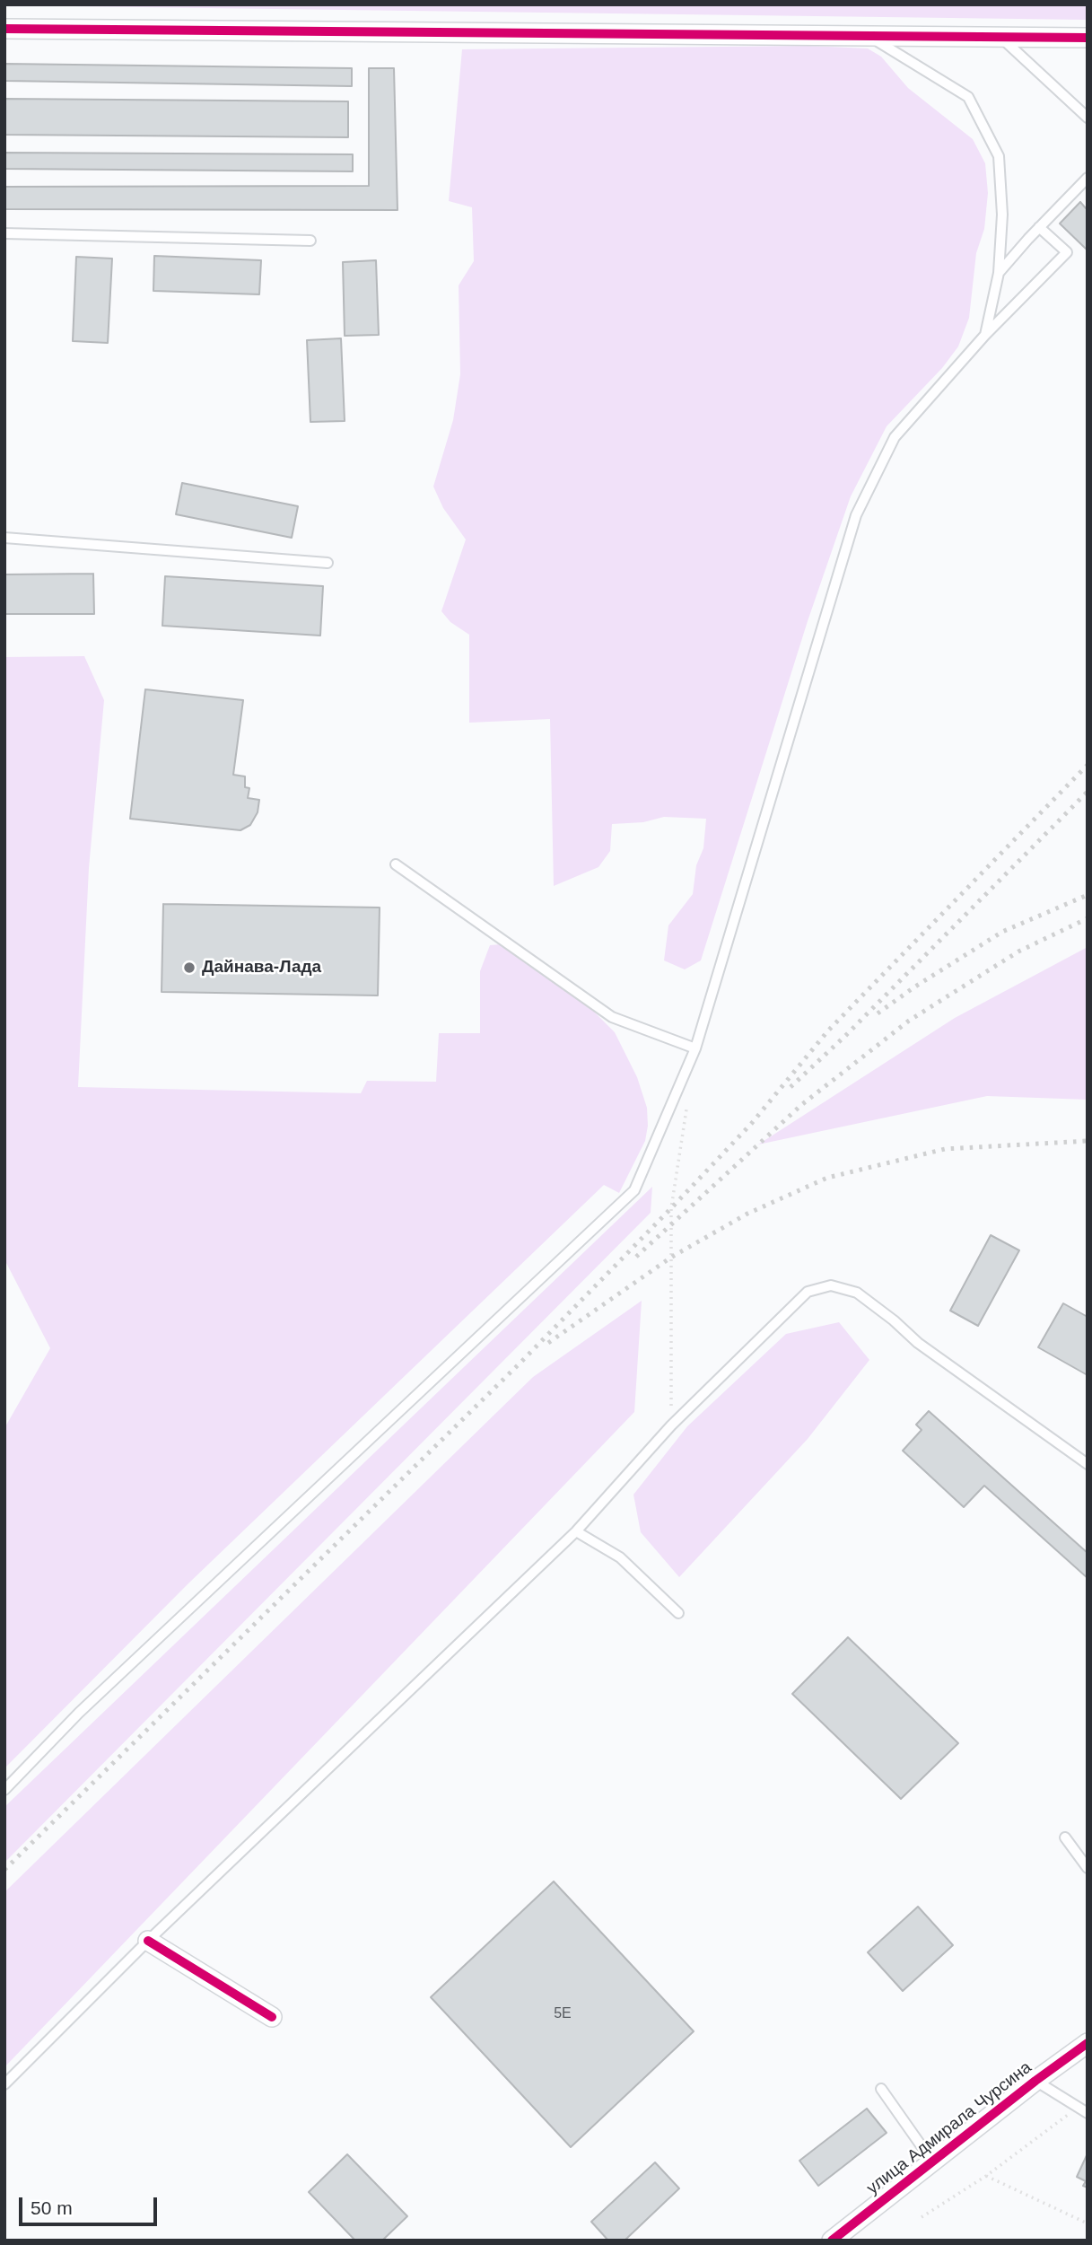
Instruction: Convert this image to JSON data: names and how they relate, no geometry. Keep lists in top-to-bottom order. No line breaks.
{"streets":{"street":["улица Адмирала Чурсина"]},"places":["Дайнава-Лада"],"house_numbers":["5Е"],"scale_bar":"50 m"}
